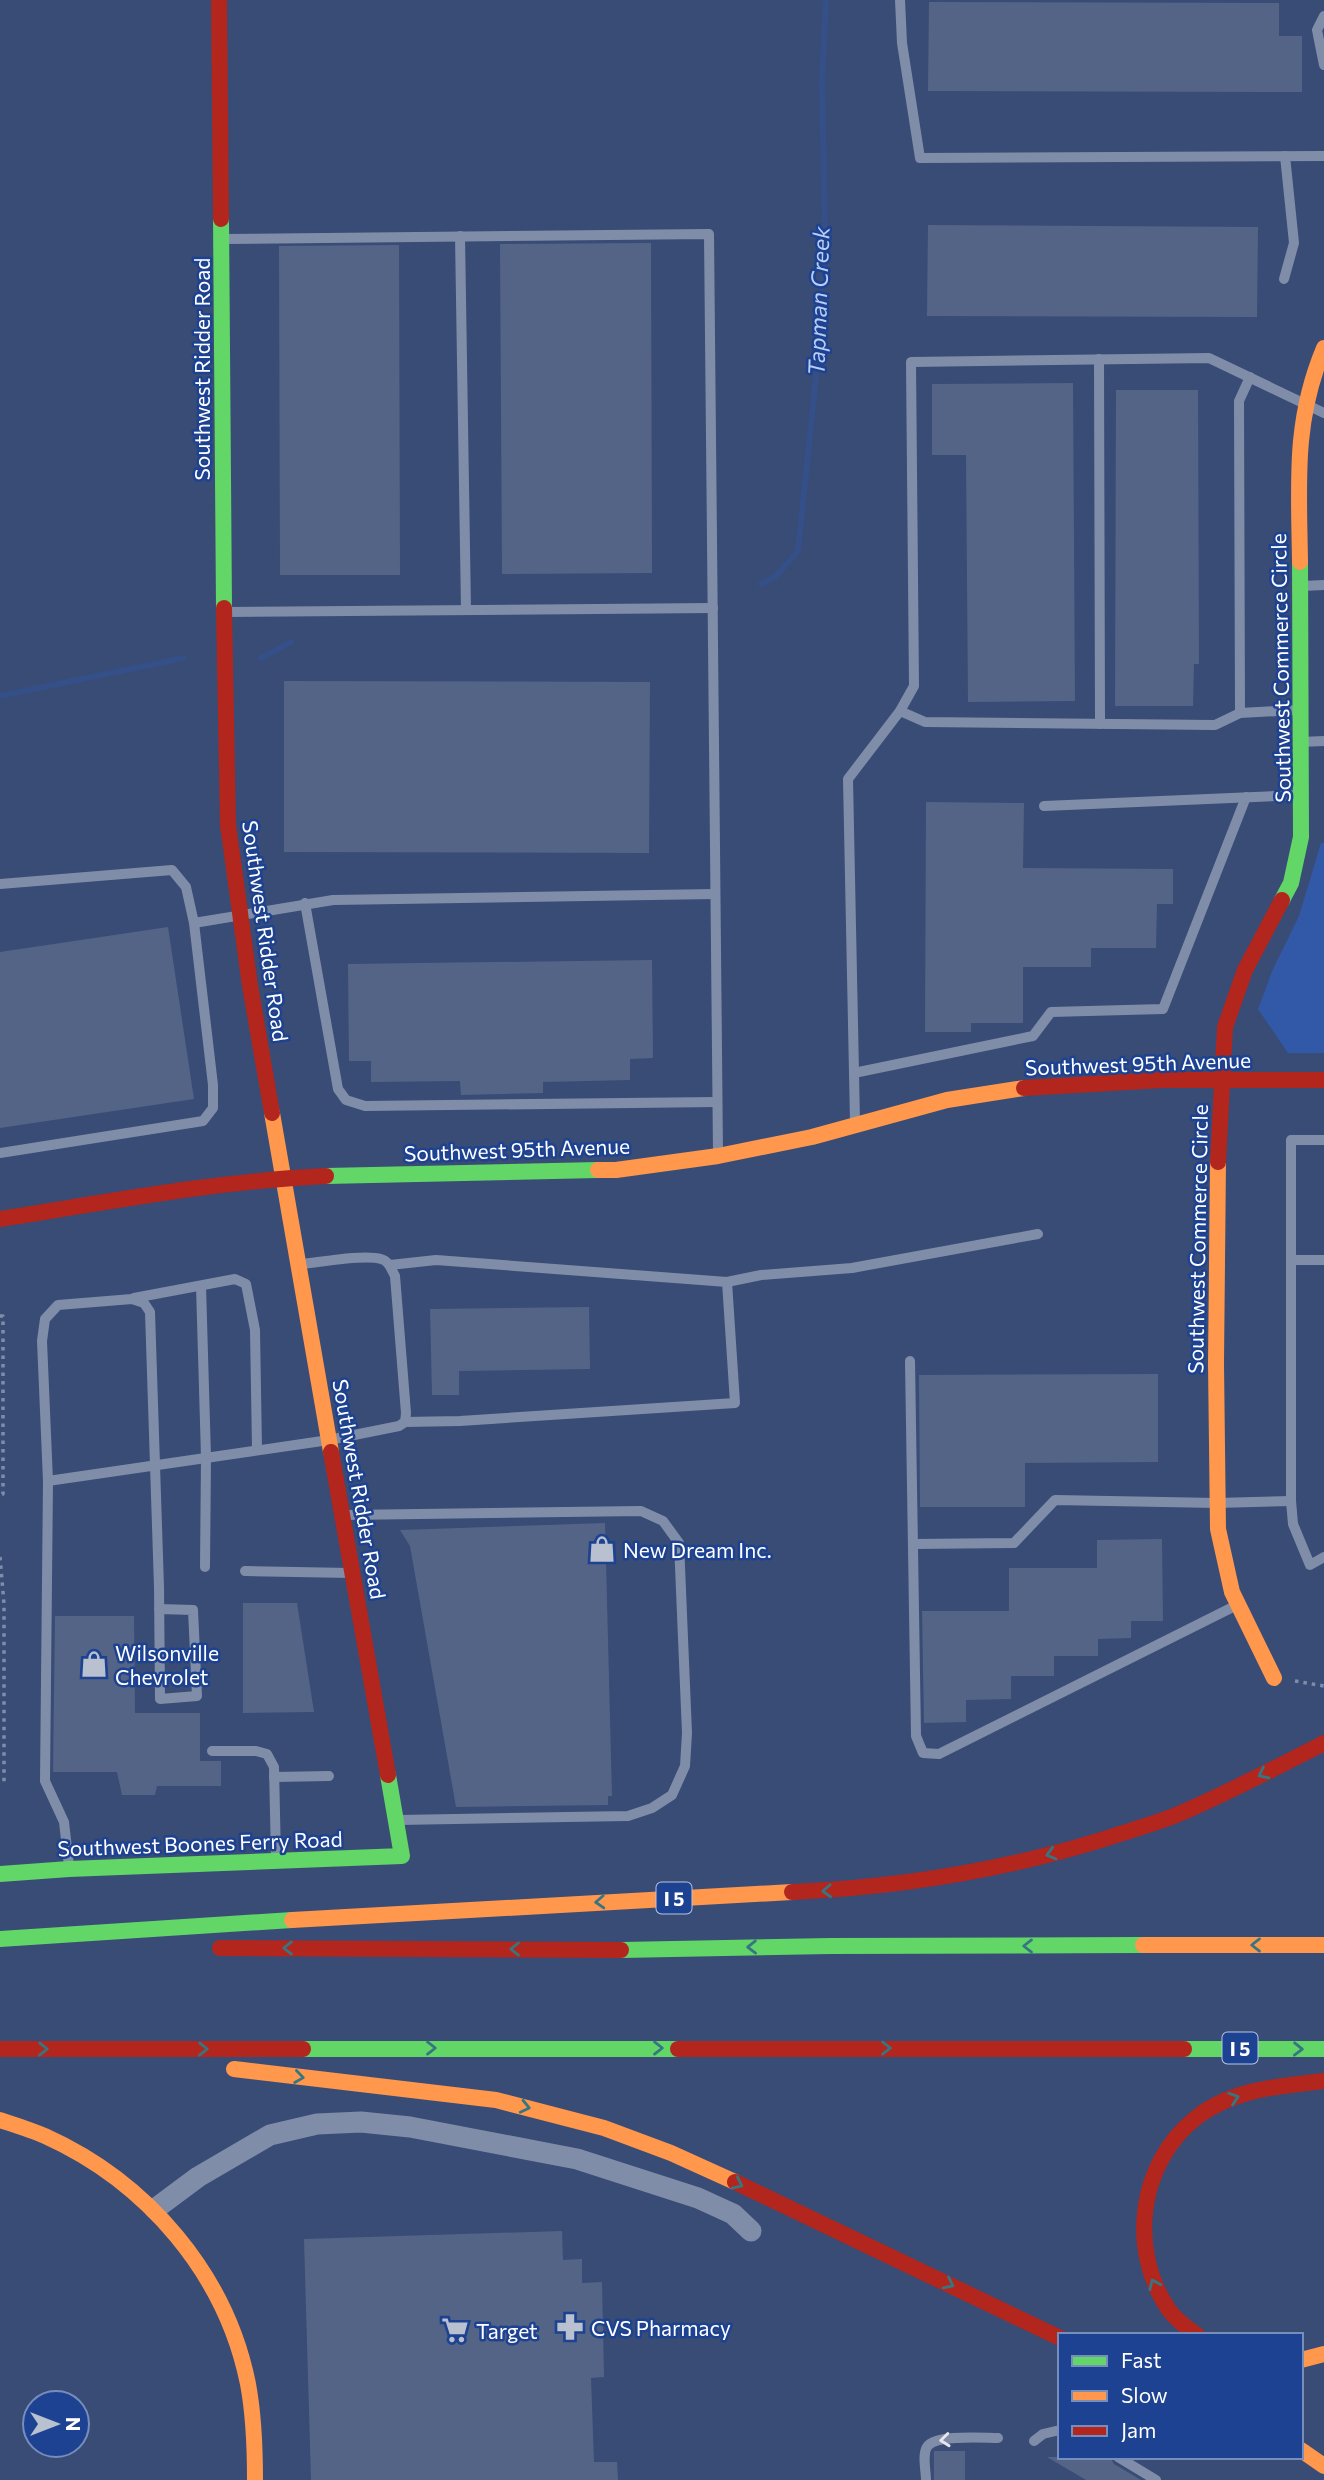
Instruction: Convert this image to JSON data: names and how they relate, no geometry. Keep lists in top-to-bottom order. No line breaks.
{"streets":{"main road":["Southwest Ridder Road","Southwest Commerce Circle","Southwest 95th Avenue","Southwest Boones Ferry Road","I 5"]},"crossings":[["Southwest Ridder Road","Southwest 95th Avenue"],["Southwest Ridder Road","Southwest Boones Ferry Road"],["Southwest Commerce Circle","Southwest 95th Avenue"]],"water":["Tapman Creek"],"places":{"shop":["New Dream Inc.","Wilsonville Chevrolet"],"pharmacy":["CVS Pharmacy"],"supermarket":["Target"]},"legend":["Fast","Slow","Jam"],"north":"right"}
